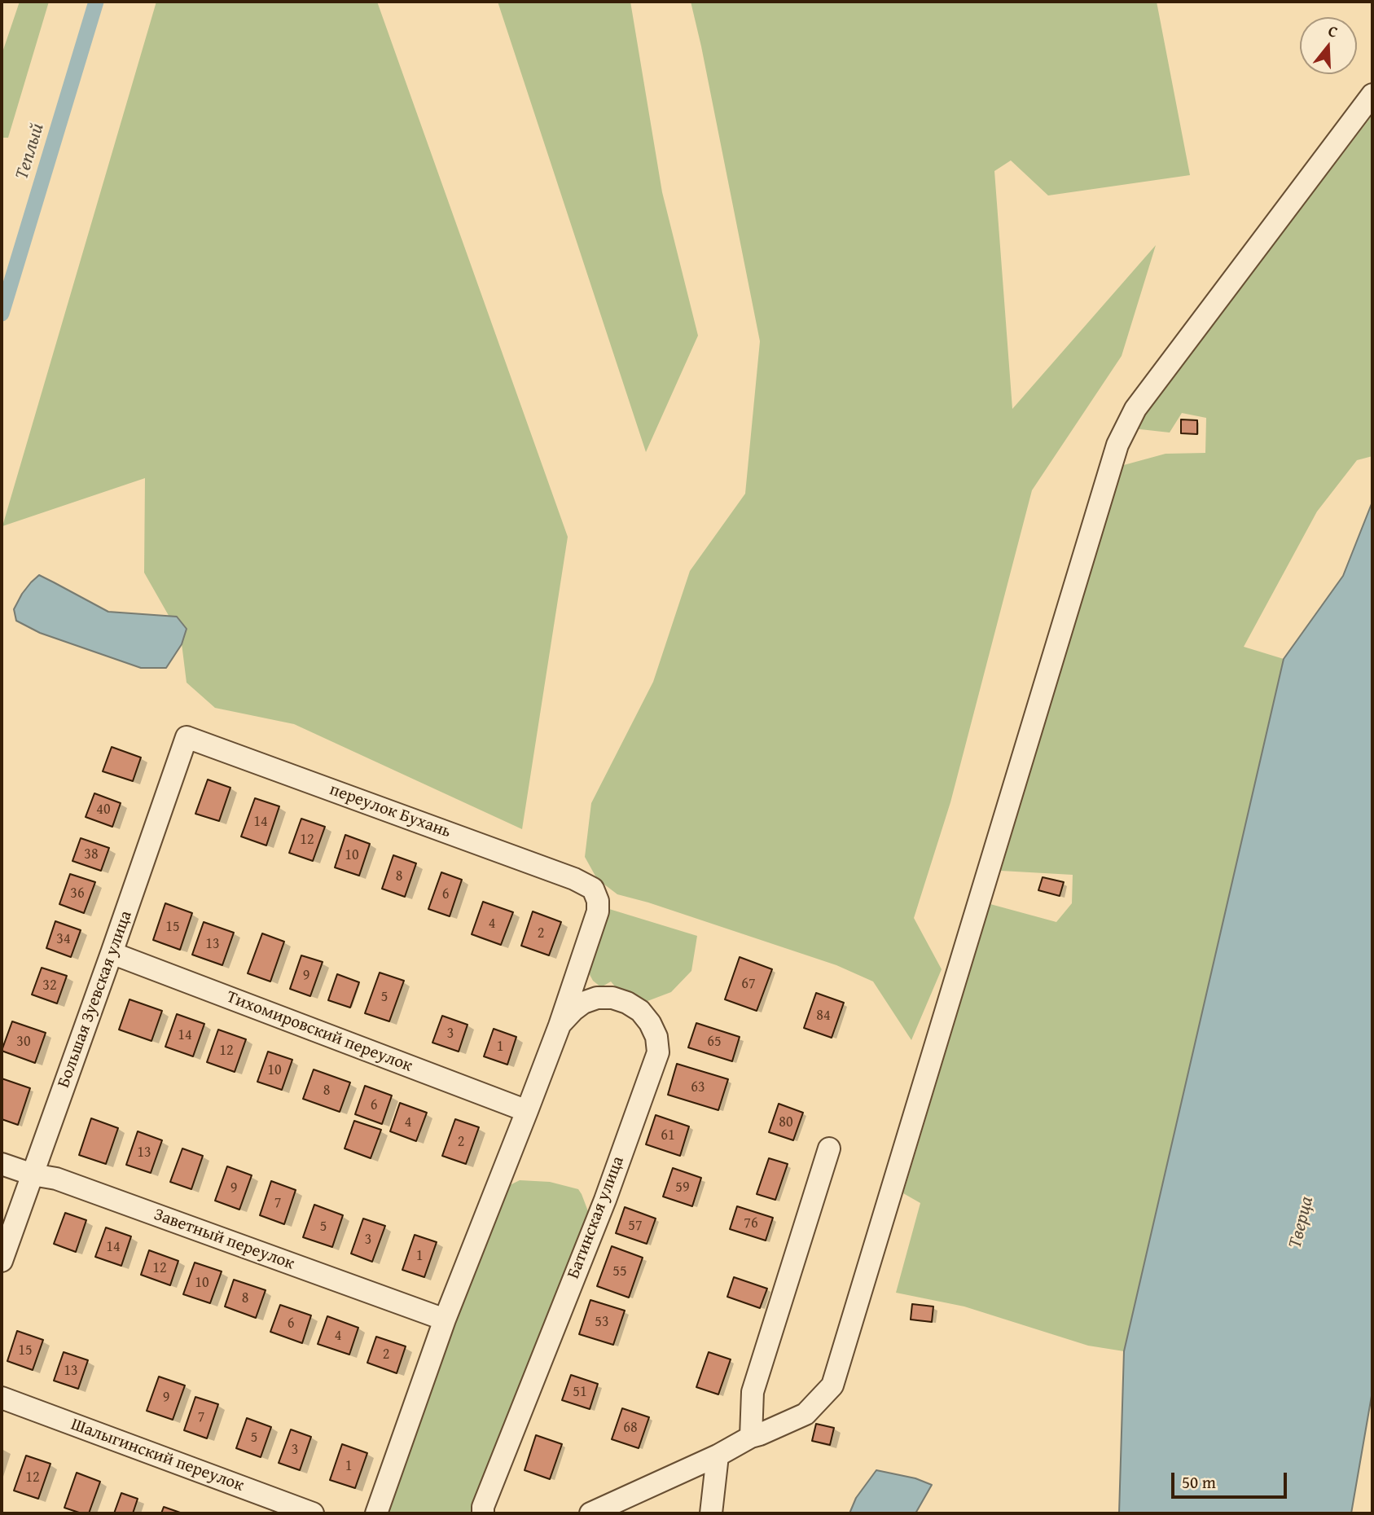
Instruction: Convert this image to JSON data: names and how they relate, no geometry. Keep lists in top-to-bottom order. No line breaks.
{"streets":{"street":["переулок Бухань","Большая Зуевская улица","Тихомировский переулок","Батинская улица","Заветный переулок","Шалыгинский переулок"]},"crossings":[["переулок Бухань","Большая Зуевская улица"],["переулок Бухань","Батинская улица"],["Большая Зуевская улица","Тихомировский переулок"],["Большая Зуевская улица","Заветный переулок"],["Тихомировский переулок","Батинская улица"],["Батинская улица","Заветный переулок"]],"water":["Теплый","Тверца"],"house_numbers":["40","14","12","38","10","8","36","6","4","15","2","34","13","9","67","32","5","84","3","14","30","65","1","12","10","63","8","6","4","80","61","2","13","59","9","7","76","57","5","3","14","1","12","55","10","8","53","6","4","15","2","13","51","9","7","68","5","3","1","12"],"scale_bar":"50 m","north":"top"}
